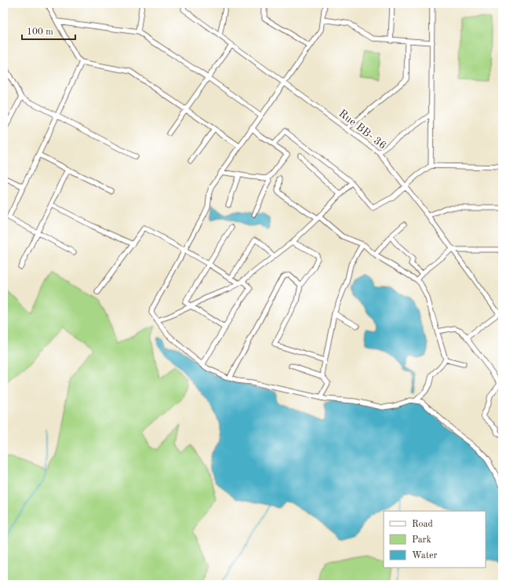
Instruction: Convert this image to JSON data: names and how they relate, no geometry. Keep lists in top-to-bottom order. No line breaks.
{"streets":{"street":["Rue BB- 36"]},"legend":["Road","Park","Water"],"scale_bar":"100 m"}
